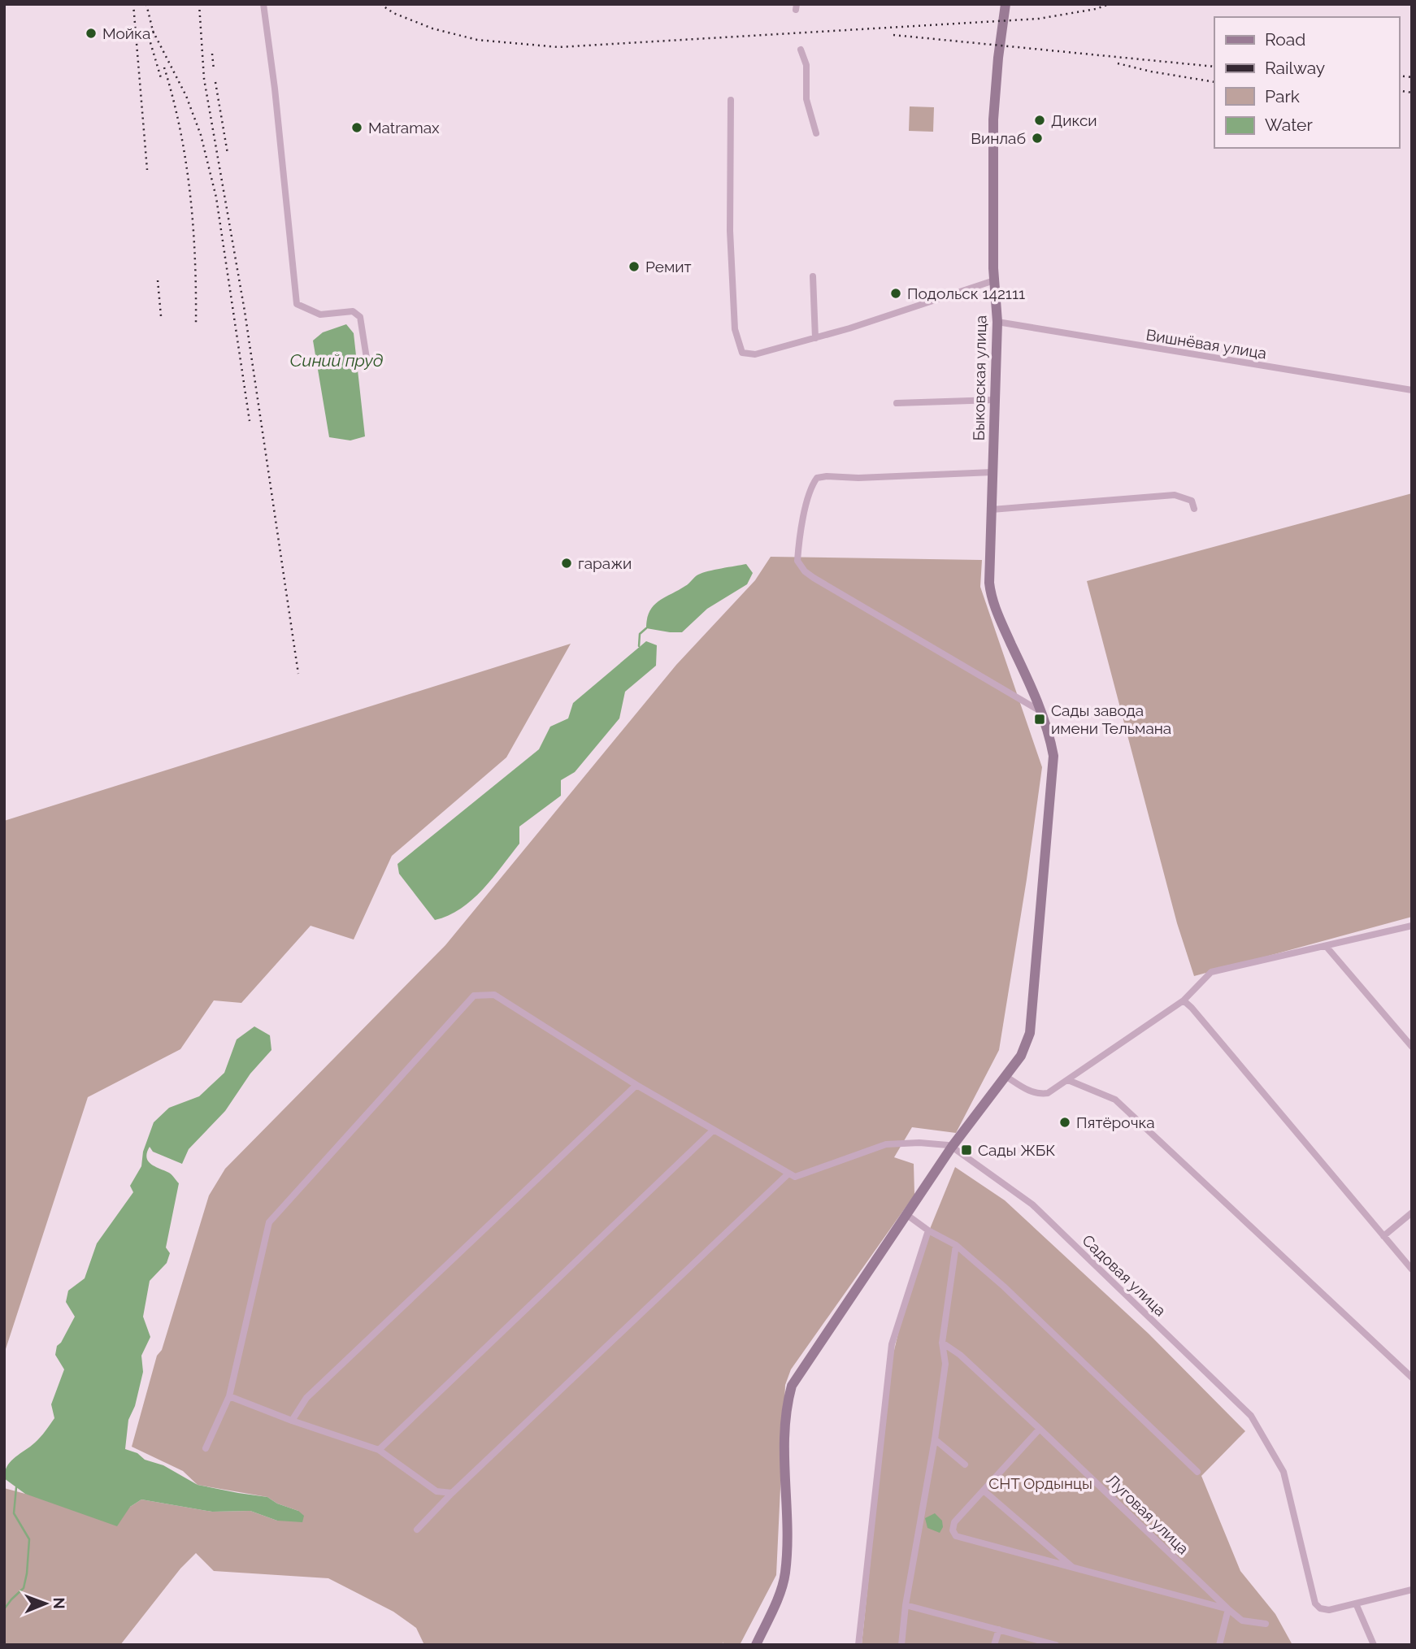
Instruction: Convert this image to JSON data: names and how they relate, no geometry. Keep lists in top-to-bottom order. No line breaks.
{"streets":{"street":["Вишнёвая улица","Быковская улица","Садовая улица","Луговая улица"]},"crossings":[["Вишнёвая улица","Быковская улица"],["Быковская улица","Садовая улица"]],"water":["Синий пруд"],"parks":["СНТ Ордынцы"],"places":{"other":["Мойка","Дикси","Matramax","Винлаб","Ремит","Подольск 142111","гаражи","Пятёрочка"],"transit":["Сады завода имени Тельмана","Сады ЖБК"]},"legend":["Road","Railway","Park","Water"],"north":"right"}
